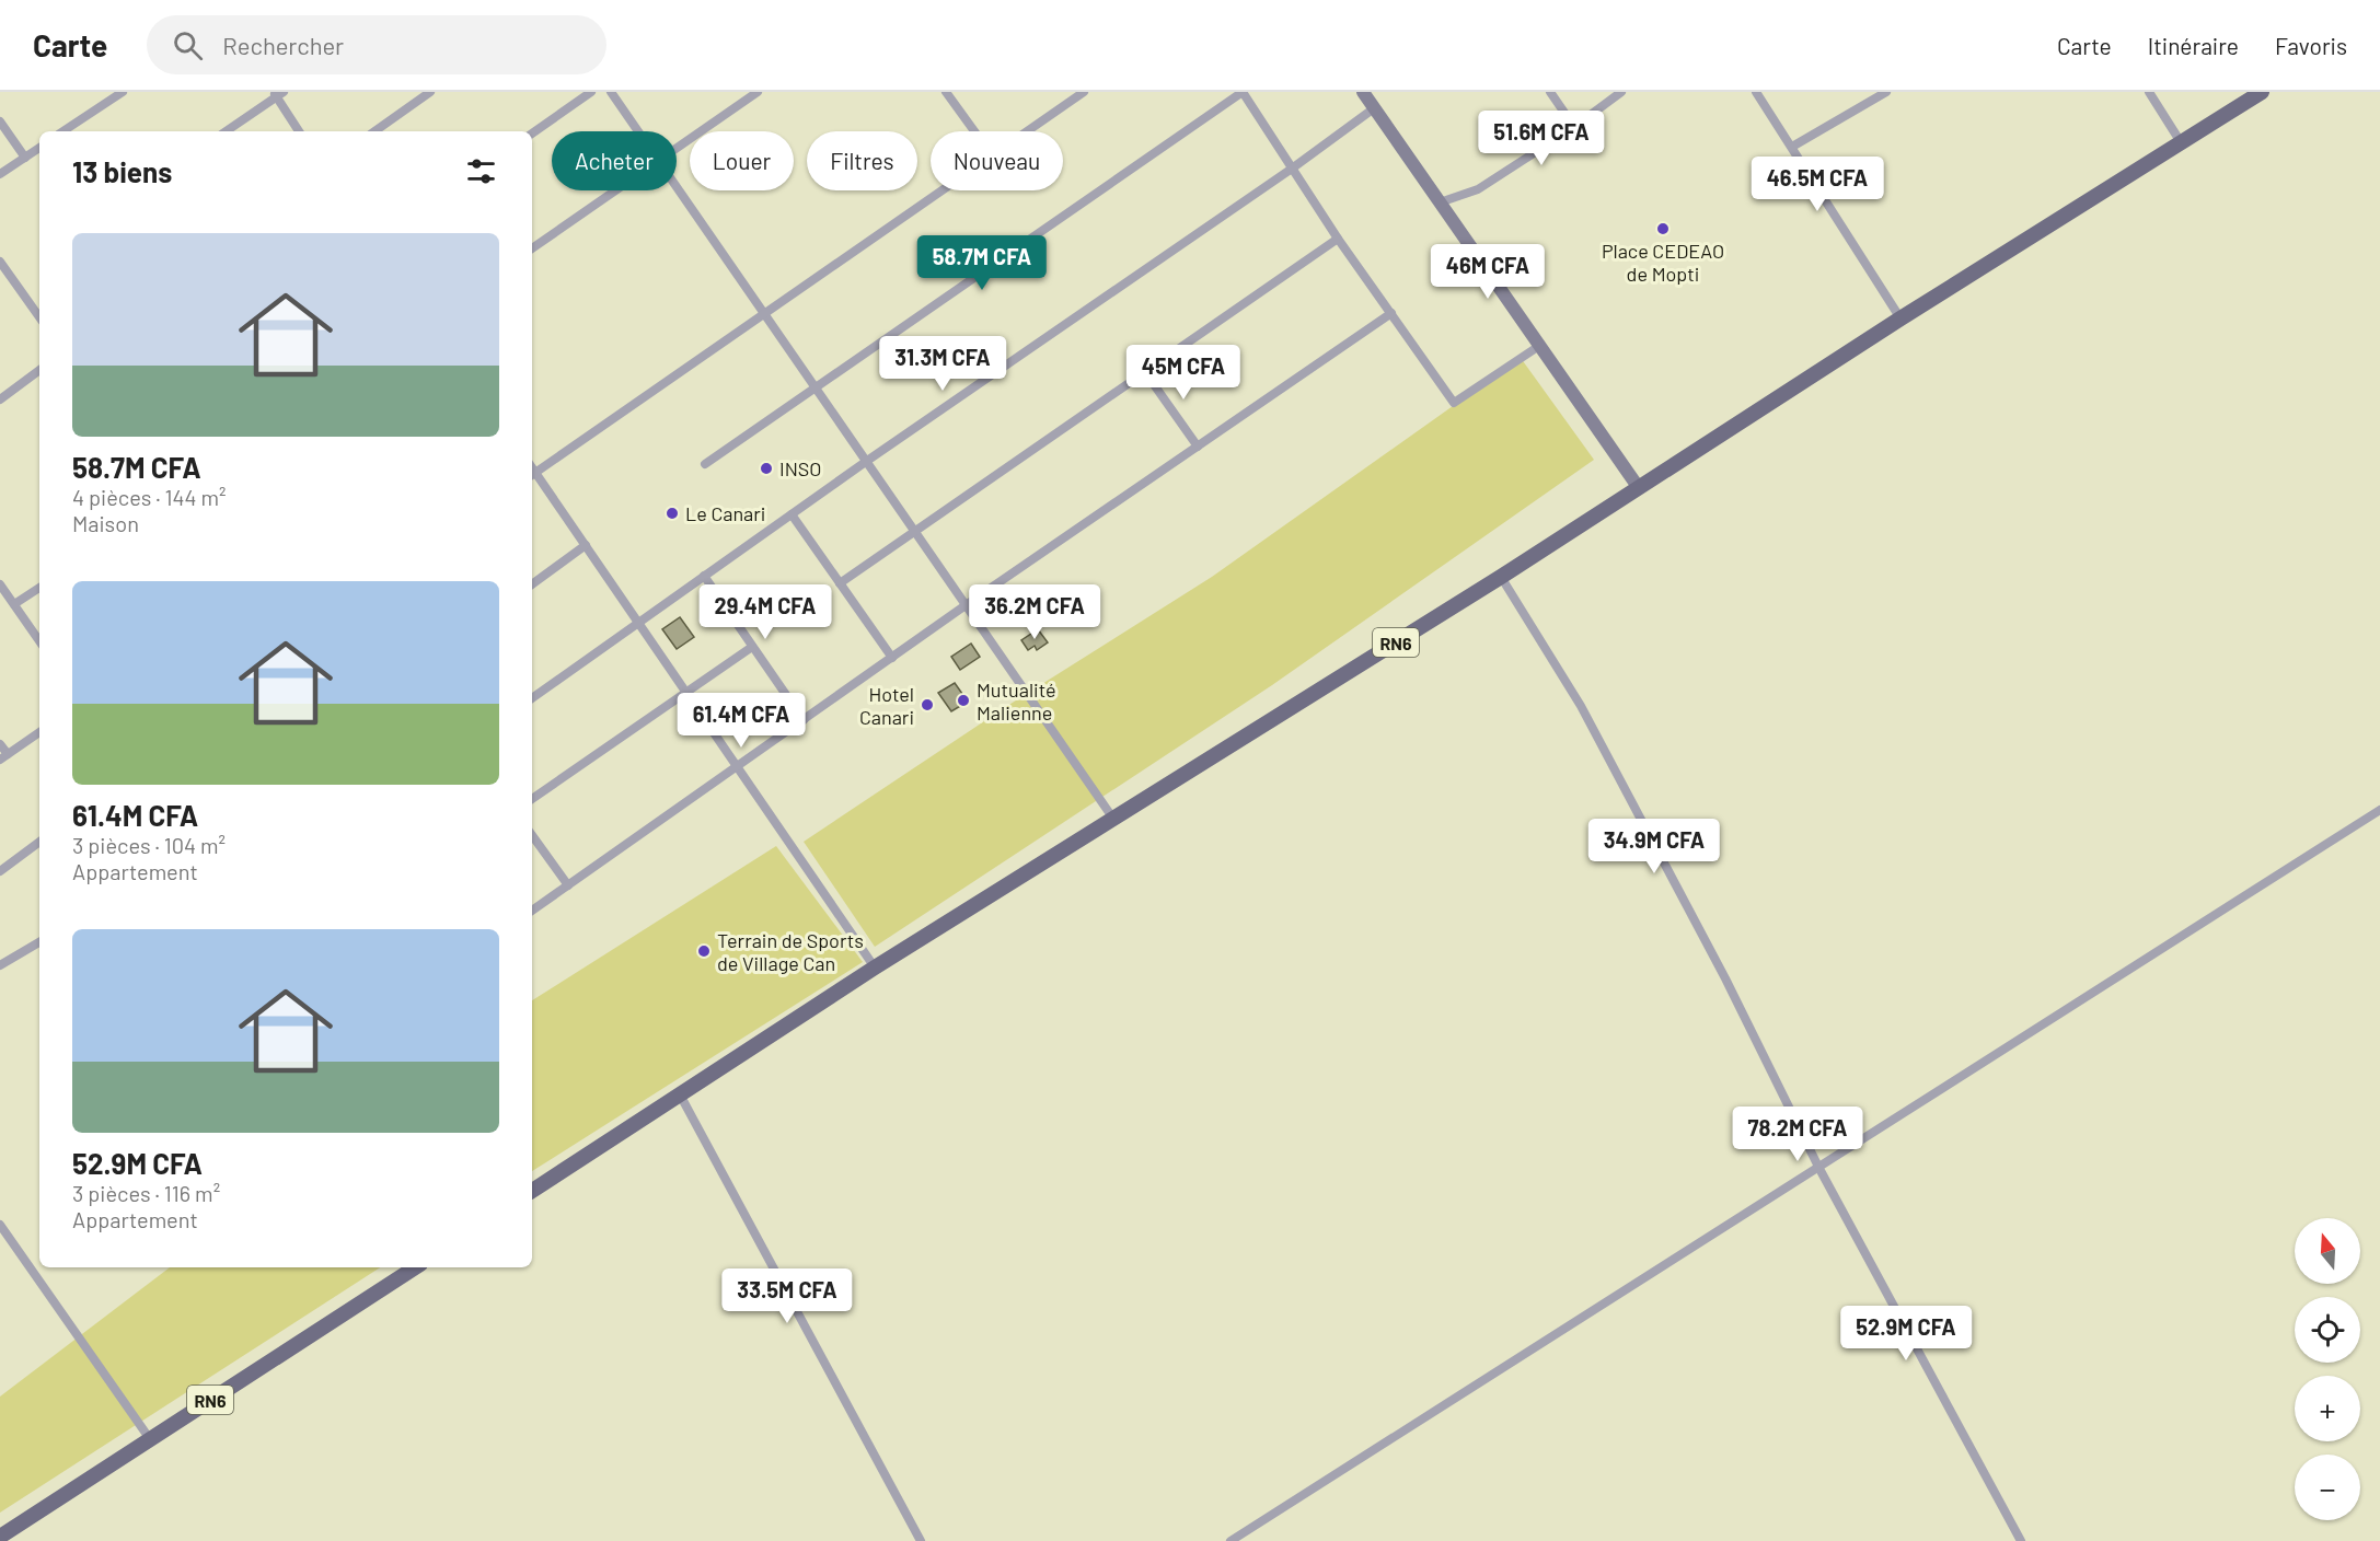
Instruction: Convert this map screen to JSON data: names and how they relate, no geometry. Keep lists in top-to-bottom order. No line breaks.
{"streets":{"main road":["RN6"]},"places":["Place CEDEAO de Mopti","INSO","Le Canari","Mutualité Malienne","Hotel Canari","Terrain de Sports de Village Can"],"north":"top","page":{"header":"Carte","search":"Rechercher","nav":["Carte","Itinéraire","Favoris"],"price":["51.6M CFA","46.5M CFA","58.7M CFA","46M CFA","31.3M CFA","45M CFA","29.4M CFA","36.2M CFA","61.4M CFA","34.9M CFA","78.2M CFA","33.5M CFA","52.9M CFA"],"chip":["Acheter","Louer","Filtres","Nouveau"],"heading":"13 biens","list":[{"name":"58.7M CFA","note":"4 pièces · 144 m² · Maison"},{"name":"61.4M CFA","note":"3 pièces · 104 m² · Appartement"},{"name":"52.9M CFA","note":"3 pièces · 116 m² · Appartement"}],"map_buttons":["+","−"]}}
